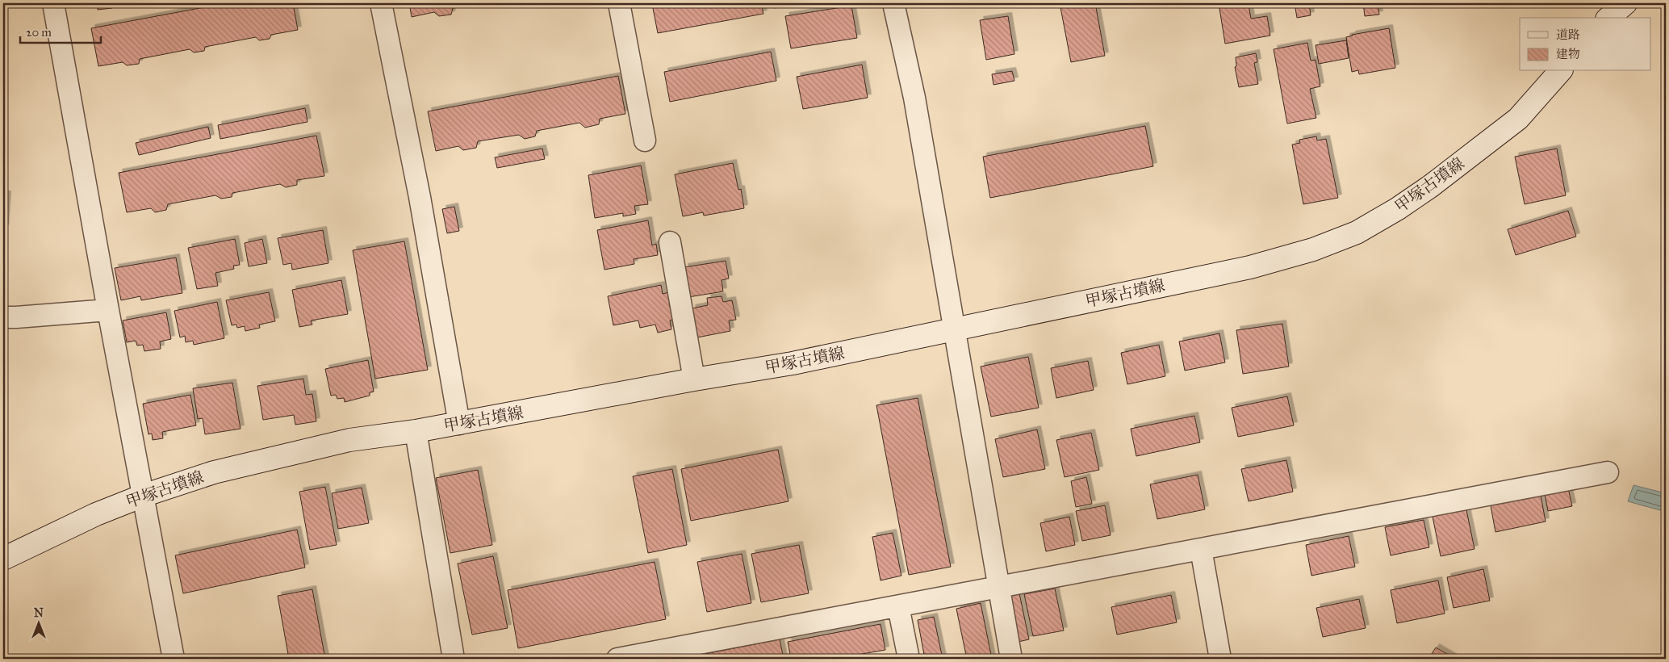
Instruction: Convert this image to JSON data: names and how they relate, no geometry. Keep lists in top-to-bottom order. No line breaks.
{"streets":{"main road":["甲塚古墳線"]},"legend":["道路","建物"],"scale_bar":"20 m","north":"top"}
